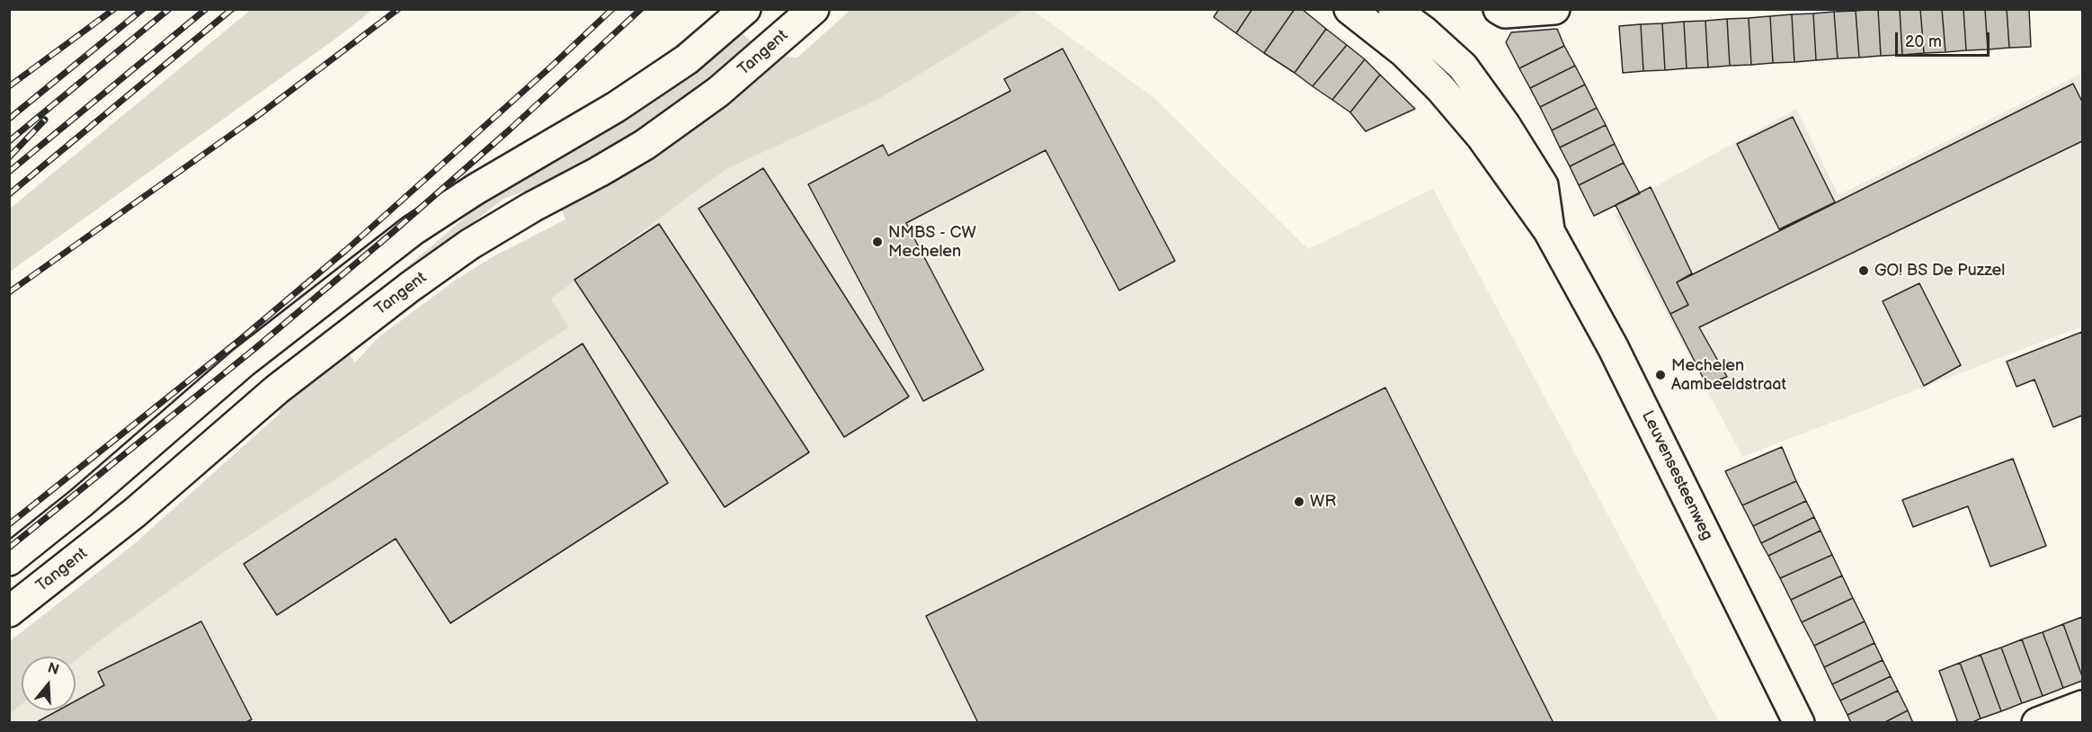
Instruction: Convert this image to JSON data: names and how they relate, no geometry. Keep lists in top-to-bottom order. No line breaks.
{"streets":{"main road":["Tangent","Leuvensesteenweg"]},"places":["NMBS - CW Mechelen","GO! BS De Puzzel","Mechelen Aambeeldstraat","WR"],"scale_bar":"20 m","north":"top"}
